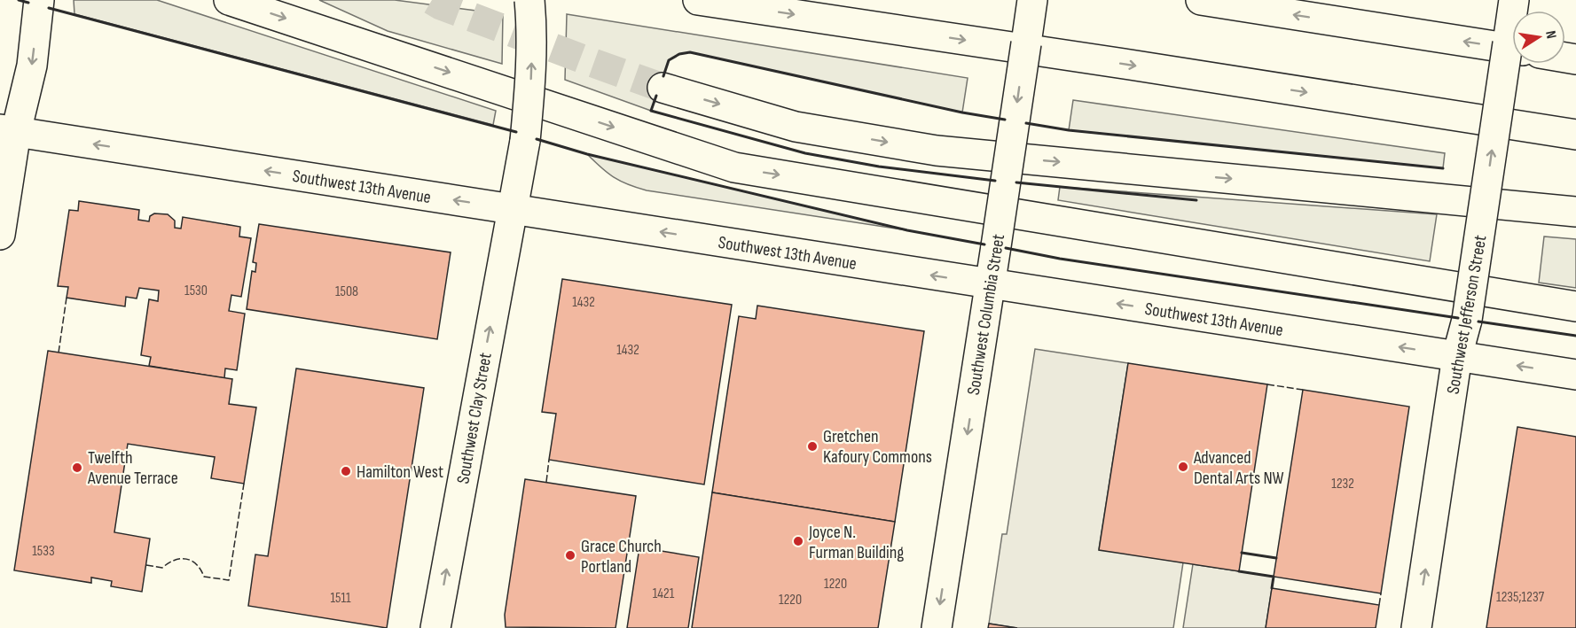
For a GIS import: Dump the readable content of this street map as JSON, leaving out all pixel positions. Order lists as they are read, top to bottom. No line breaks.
{"streets":{"main road":["Southwest 13th Avenue","Southwest Columbia Street","Southwest Jefferson Street","Southwest Clay Street"]},"crossings":[["Southwest 13th Avenue","Southwest Columbia Street"],["Southwest 13th Avenue","Southwest Jefferson Street"],["Southwest 13th Avenue","Southwest Clay Street"]],"one_way":["Southwest Columbia Street","Southwest Jefferson Street","Southwest Clay Street"],"places":["Gretchen Kafoury Commons","Advanced Dental Arts NW","Twelfth Avenue Terrace","Hamilton West","Joyce N. Furman Building","Grace Church Portland"],"house_numbers":["1530","1508","1432","1432","1232","1533","1220","1421","1235;1237","1511","1220"],"north":"right"}
